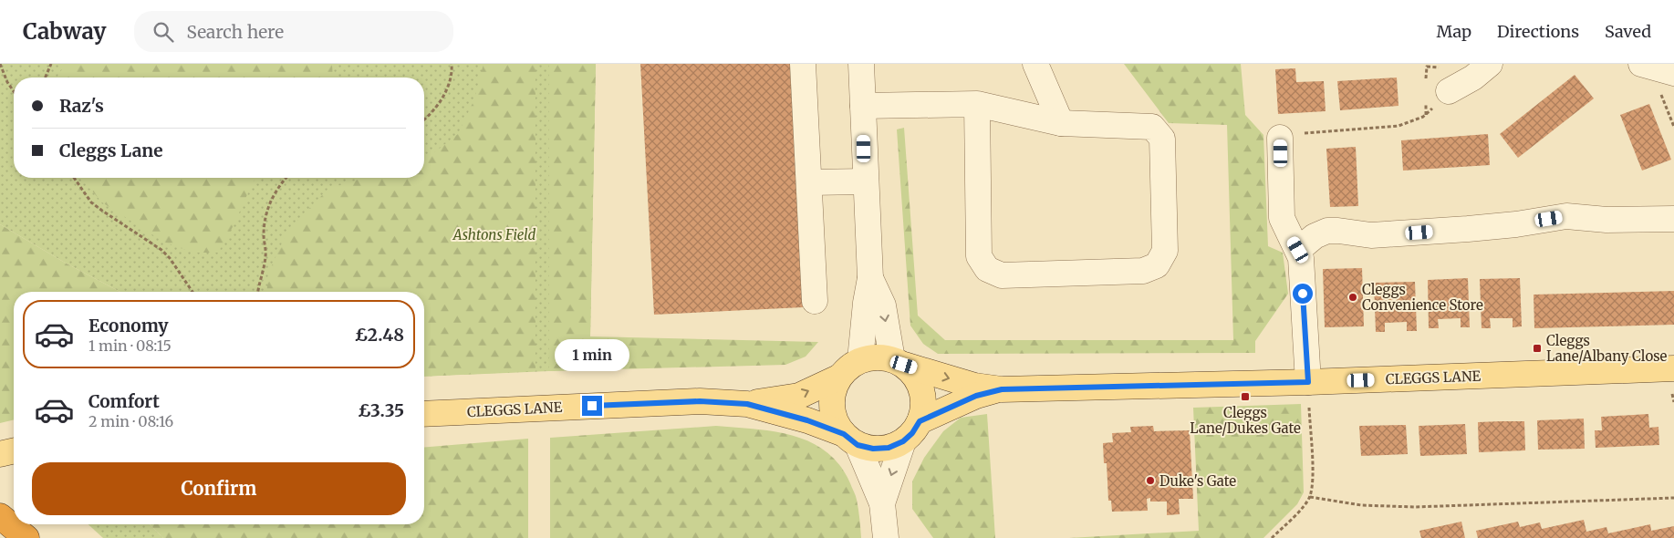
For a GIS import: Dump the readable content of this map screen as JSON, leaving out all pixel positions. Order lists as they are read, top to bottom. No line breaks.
{"streets":{"main road":["CLEGGS LANE"]},"parks":["Ashtons Field"],"places":{"other":["Cleggs Convenience Store","Duke's Gate"],"transit":["Cleggs Lane/Albany Close","Cleggs Lane/Dukes Gate"]},"page":{"header":"Cabway","search":"Search here","nav":["Map","Directions","Saved"],"banner":["Raz's","Cleggs Lane"],"list":[{"name":"Economy","note":"1 min · 08:15","value":"£2.48"},{"name":"Comfort","note":"2 min · 08:16","value":"£3.35"}],"bubble":"1 min","buttons":"Confirm"}}
